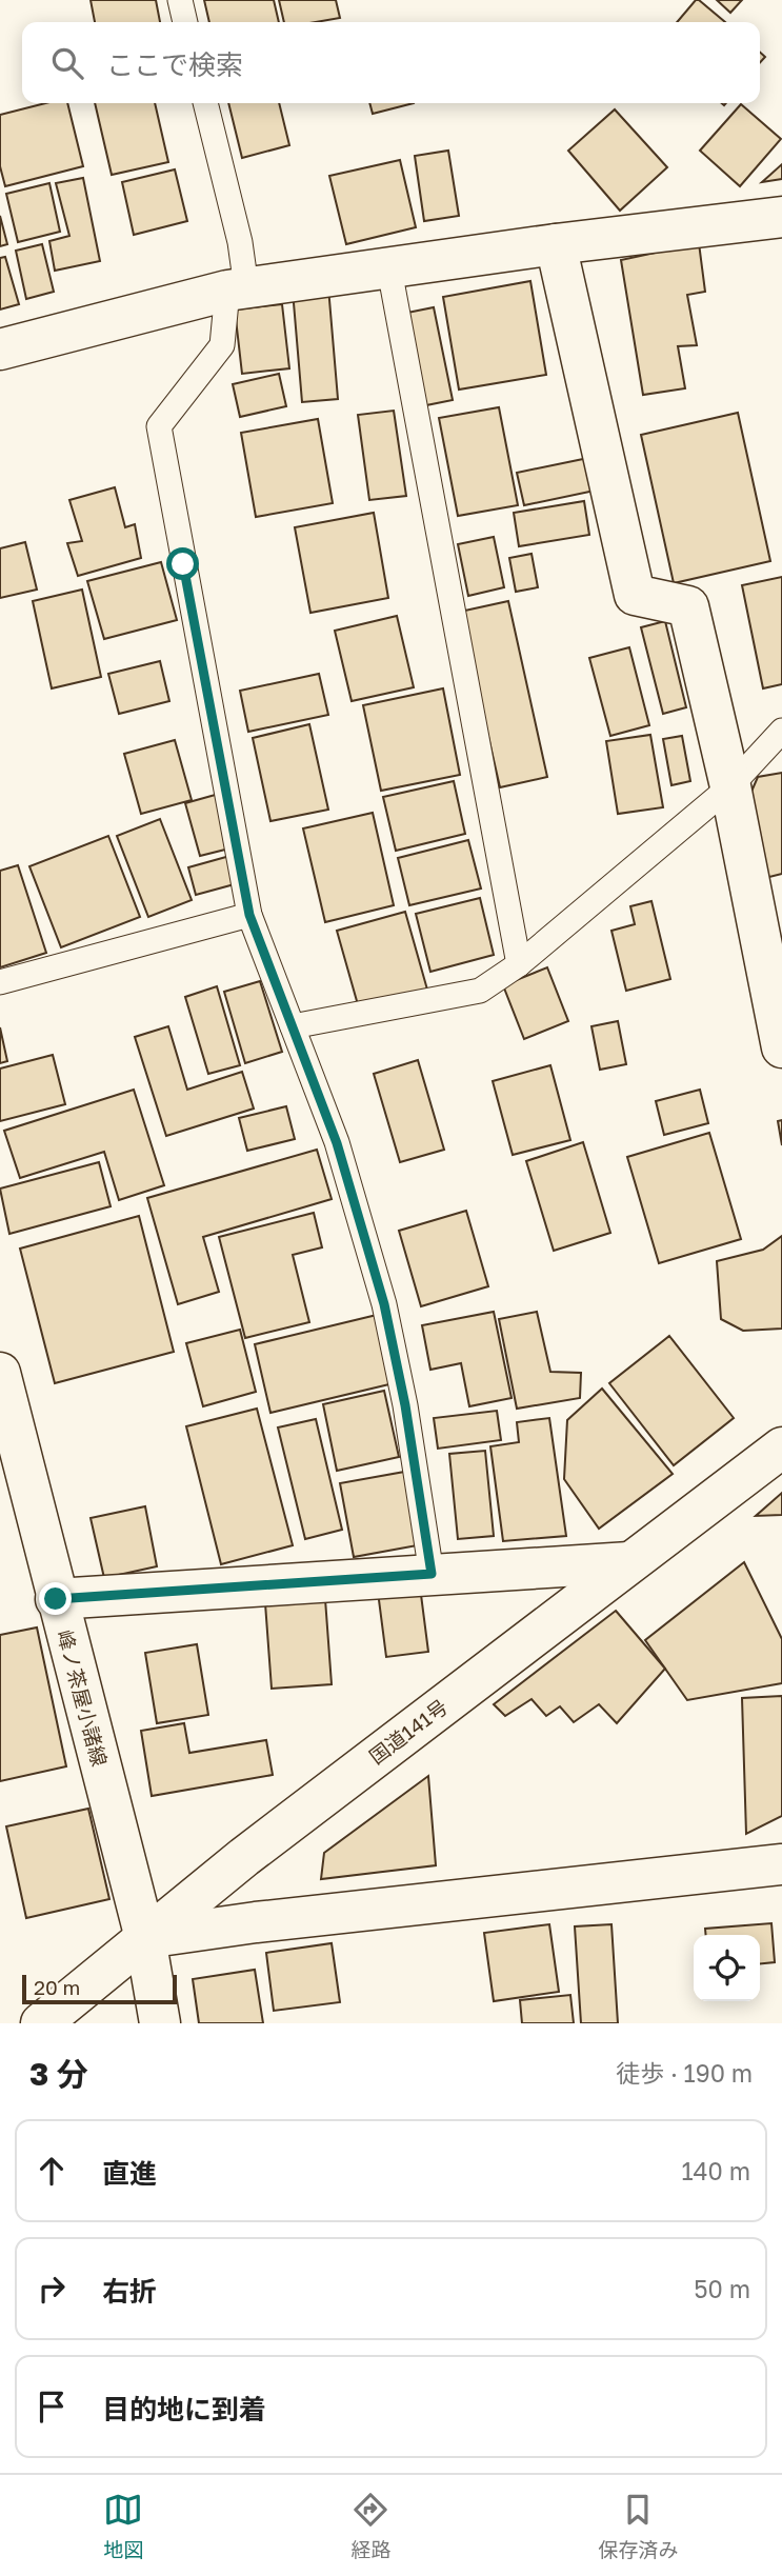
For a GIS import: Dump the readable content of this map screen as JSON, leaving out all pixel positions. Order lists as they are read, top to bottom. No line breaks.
{"streets":{"main road":["峰ノ茶屋小諸線","国道141号"]},"crossings":[["峰ノ茶屋小諸線","国道141号"]],"scale_bar":"20 m","page":{"search":"ここで検索","scale":"20 m","heading":["3 分","徒歩 · 190 m"],"list":[["直進","140 m"],["右折","50 m"],"目的地に到着"],"nav":["地図","経路","保存済み"]}}
